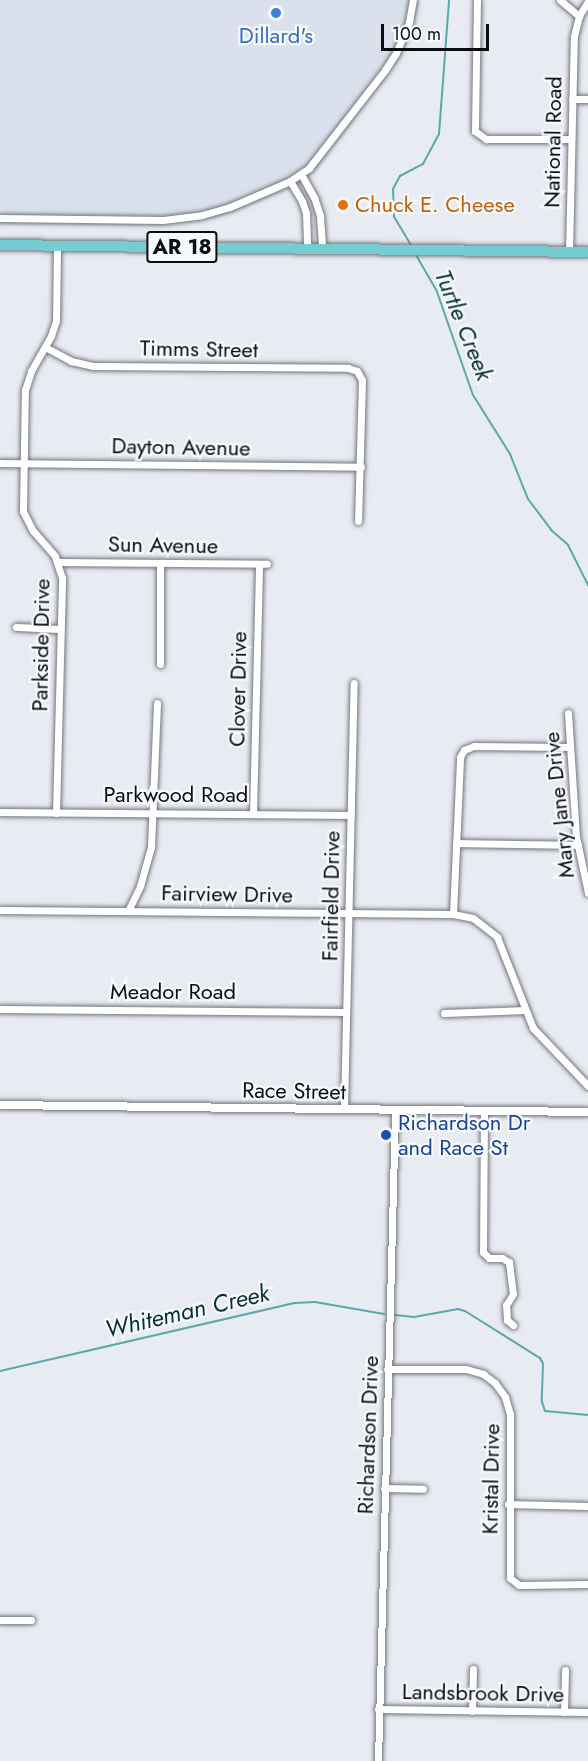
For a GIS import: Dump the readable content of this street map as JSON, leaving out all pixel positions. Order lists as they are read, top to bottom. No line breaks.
{"streets":{"main road":["AR 18"],"street":["National Road","Timms Street","Dayton Avenue","Sun Avenue","Parkside Drive","Clover Drive","Parkwood Road","Mary Jane Drive","Fairview Drive","Fairfield Drive","Meador Road","Race Street","Richardson Drive","Kristal Drive","Landsbrook Drive"]},"crossings":[["National Road","AR 18"],["AR 18","Parkside Drive"],["Timms Street","Dayton Avenue"],["Timms Street","Parkside Drive"],["Dayton Avenue","Parkside Drive"],["Sun Avenue","Parkside Drive"],["Sun Avenue","Clover Drive"],["Parkside Drive","Parkwood Road"],["Clover Drive","Parkwood Road"],["Parkwood Road","Fairfield Drive"],["Fairview Drive","Fairfield Drive"],["Fairfield Drive","Meador Road"],["Fairfield Drive","Race Street"],["Race Street","Richardson Drive"],["Richardson Drive","Kristal Drive"],["Richardson Drive","Landsbrook Drive"]],"water":["Turtle Creek","Whiteman Creek"],"places":["Dillard's","Chuck E. Cheese","Richardson Dr and Race St"],"scale_bar":"100 m"}
